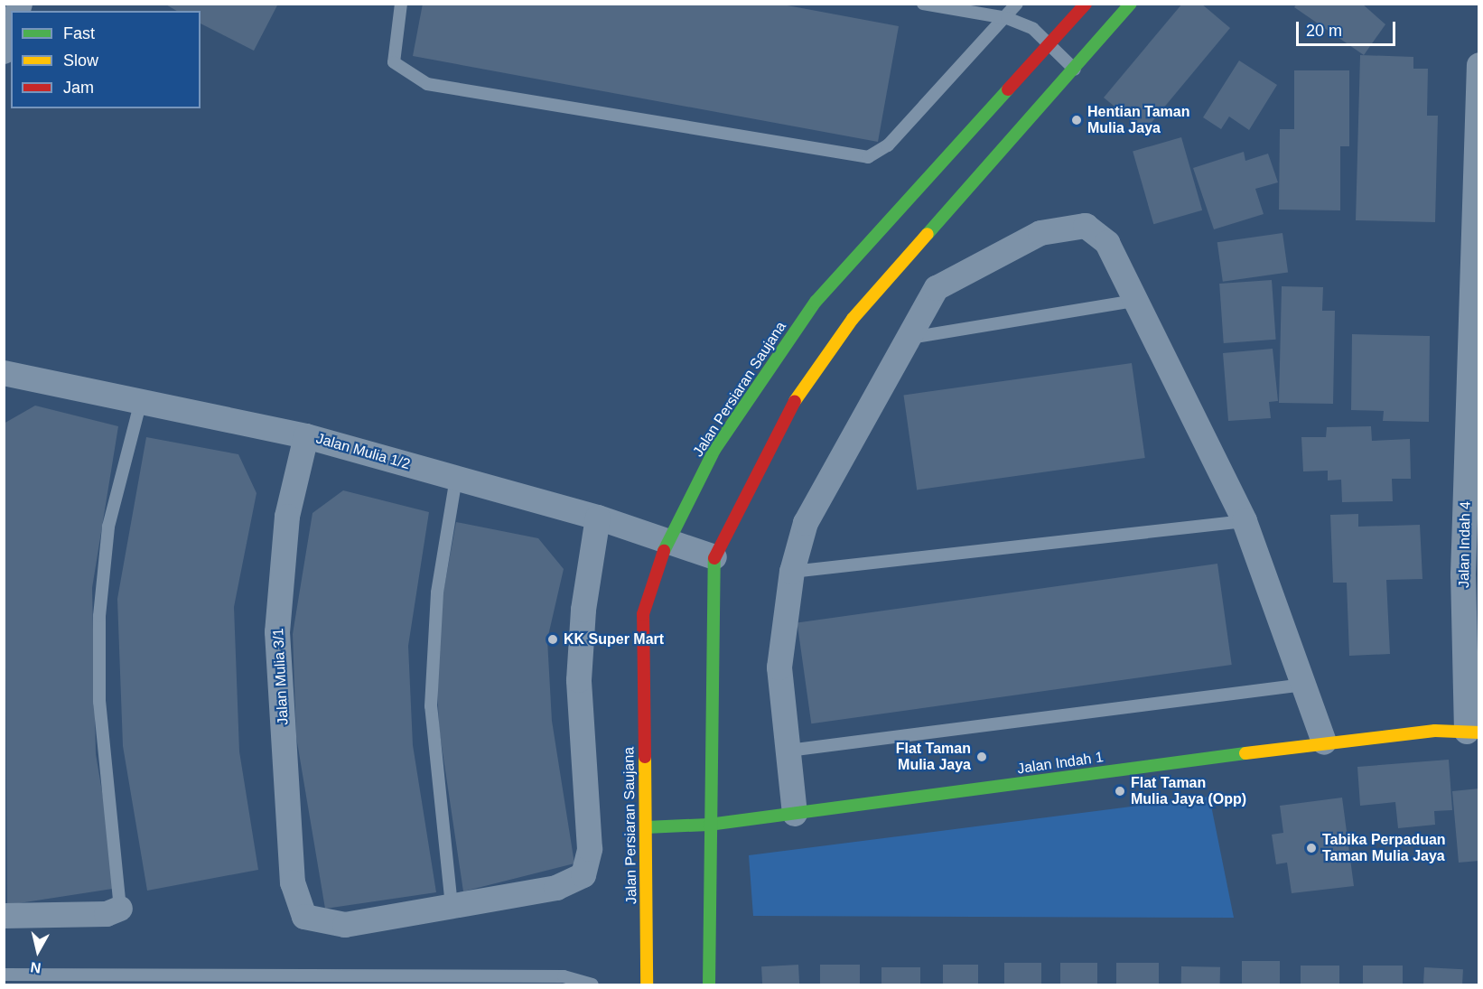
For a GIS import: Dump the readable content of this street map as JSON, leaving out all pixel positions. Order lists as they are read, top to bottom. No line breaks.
{"streets":{"street":["Jalan Persiaran Saujana","Jalan Mulia 1/2","Jalan Indah 4","Jalan Mulia 3/1","Jalan Indah 1"]},"crossings":[["Jalan Persiaran Saujana","Jalan Mulia 1/2"],["Jalan Persiaran Saujana","Jalan Indah 1"],["Jalan Mulia 1/2","Jalan Mulia 3/1"],["Jalan Indah 4","Jalan Indah 1"]],"places":["Hentian Taman Mulia Jaya","KK Super Mart","Flat Taman Mulia Jaya","Flat Taman Mulia Jaya (Opp)","Tabika Perpaduan Taman Mulia Jaya"],"legend":["Fast","Slow","Jam"],"scale_bar":"20 m","north":"bottom"}
